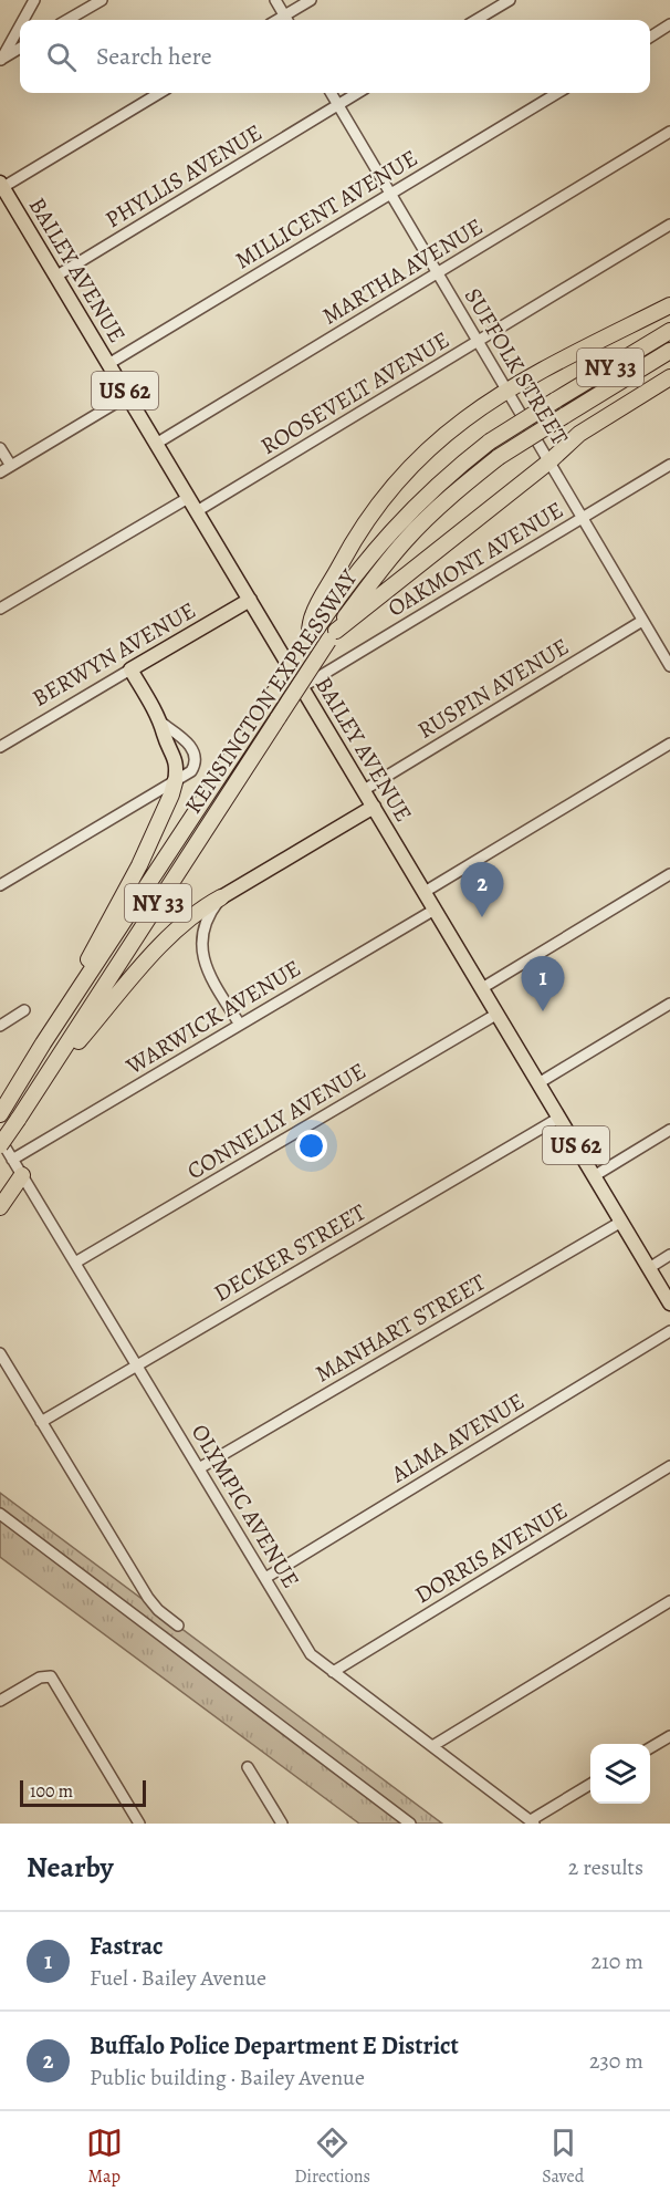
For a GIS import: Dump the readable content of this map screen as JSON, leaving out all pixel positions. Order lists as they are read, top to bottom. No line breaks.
{"streets":{"highway":["NY 33","KENSINGTON EXPRESSWAY"],"main road":["BAILEY AVENUE","US 62","BERWYN AVENUE"],"street":["PHYLLIS AVENUE","MILLICENT AVENUE","MARTHA AVENUE","SUFFOLK STREET","ROOSEVELT AVENUE","OAKMONT AVENUE","RUSPIN AVENUE","WARWICK AVENUE","CONNELLY AVENUE","DECKER STREET","MANHART STREET","ALMA AVENUE","OLYMPIC AVENUE","DORRIS AVENUE"]},"crossings":[["PHYLLIS AVENUE","BAILEY AVENUE"],["PHYLLIS AVENUE","SUFFOLK STREET"],["MILLICENT AVENUE","BAILEY AVENUE"],["MILLICENT AVENUE","SUFFOLK STREET"],["BAILEY AVENUE","MARTHA AVENUE"],["BAILEY AVENUE","ROOSEVELT AVENUE"],["BAILEY AVENUE","OAKMONT AVENUE"],["BAILEY AVENUE","BERWYN AVENUE"],["BAILEY AVENUE","RUSPIN AVENUE"],["BAILEY AVENUE","WARWICK AVENUE"],["BAILEY AVENUE","CONNELLY AVENUE"],["BAILEY AVENUE","DECKER STREET"],["BAILEY AVENUE","MANHART STREET"],["MARTHA AVENUE","SUFFOLK STREET"],["SUFFOLK STREET","ROOSEVELT AVENUE"],["SUFFOLK STREET","OAKMONT AVENUE"],["SUFFOLK STREET","RUSPIN AVENUE"],["WARWICK AVENUE","OLYMPIC AVENUE"],["CONNELLY AVENUE","OLYMPIC AVENUE"],["DECKER STREET","OLYMPIC AVENUE"],["MANHART STREET","OLYMPIC AVENUE"],["ALMA AVENUE","OLYMPIC AVENUE"],["OLYMPIC AVENUE","DORRIS AVENUE"]],"scale_bar":"100 m","page":{"search":"Search here","pins":["2","1"],"scale":"100 m","heading":["Nearby","2 results"],"list":[{"mark":"1","name":"Fastrac","note":"Fuel · Bailey Avenue","value":"210 m"},{"mark":"2","name":"Buffalo Police Department E District","note":"Public building · Bailey Avenue","value":"230 m"}],"nav":["Map","Directions","Saved"]}}
